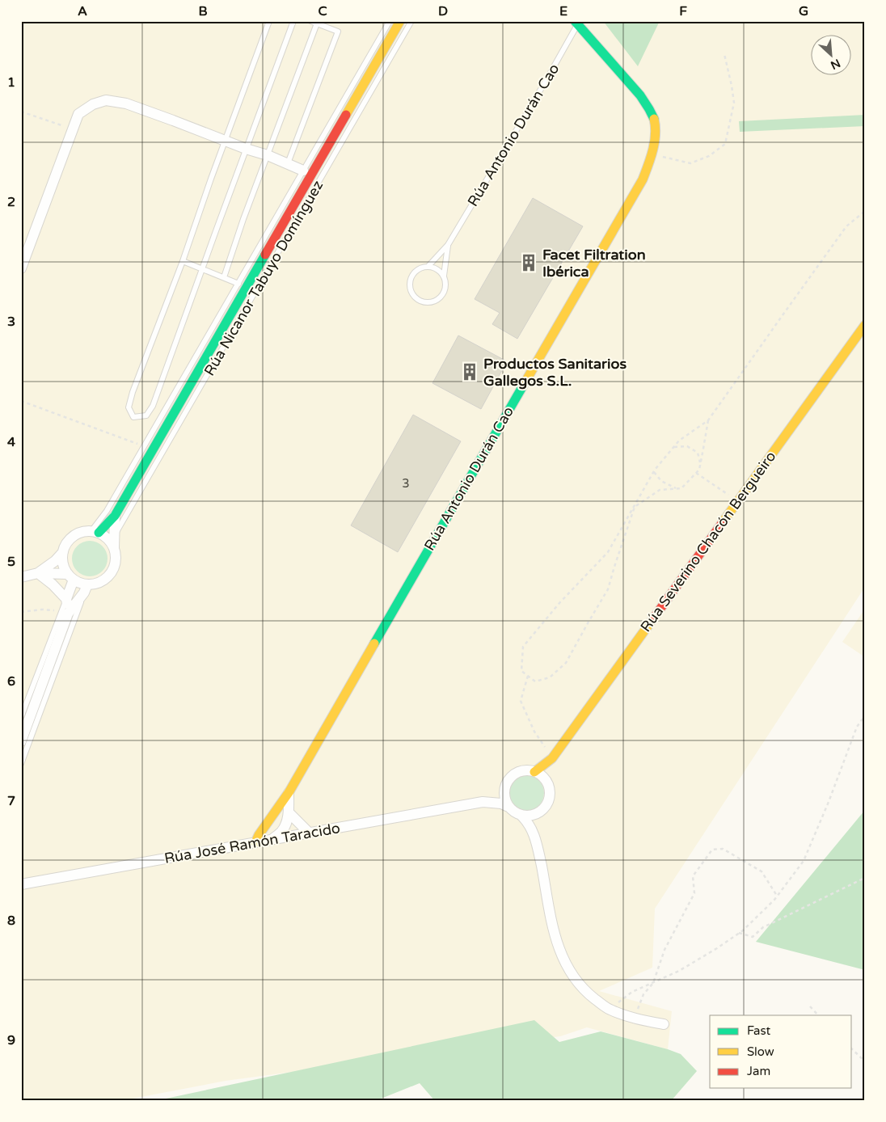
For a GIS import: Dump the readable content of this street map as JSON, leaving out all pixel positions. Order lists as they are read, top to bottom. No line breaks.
{"streets":{"street":["Rúa Antonio Durán Cao","Rúa Nicanor Tabuyo Domínguez","Rúa Severino Chacón Bergueiro","Rúa José Ramón Taracido"]},"crossings":[["Rúa Antonio Durán Cao","Rúa José Ramón Taracido"],["Rúa Severino Chacón Bergueiro","Rúa José Ramón Taracido"]],"places":{"building":["Facet Filtration Ibérica","Productos Sanitarios Gallegos S.L."]},"house_numbers":["3"],"legend":["Fast","Slow","Jam"],"north":"bottom right","grid":{"columns":["A","B","C","D","E","F","G"],"rows":["1","2","3","4","5","6","7","8","9"]}}
